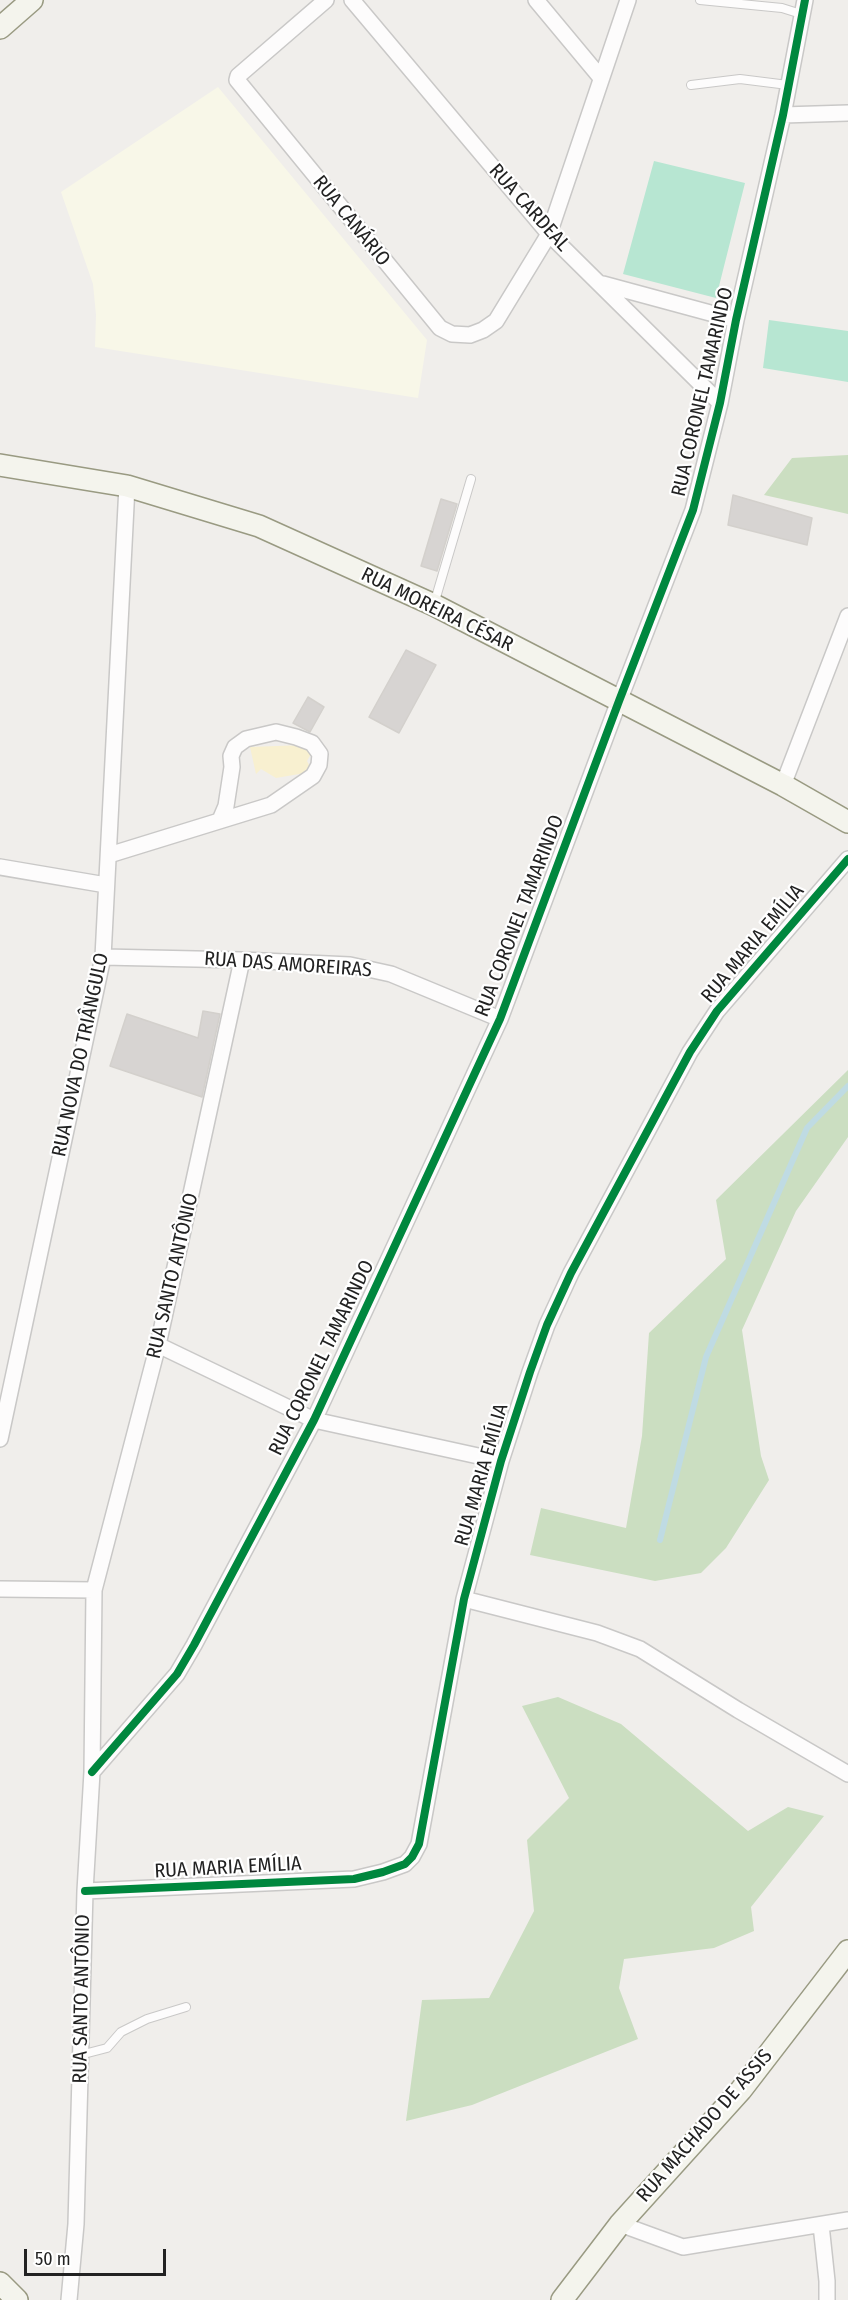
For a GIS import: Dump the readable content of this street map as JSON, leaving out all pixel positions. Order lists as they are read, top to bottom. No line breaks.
{"streets":{"street":["RUA CARDEAL","RUA CANÁRIO","RUA CORONEL TAMARINDO","RUA MOREIRA CÉSAR","RUA MARIA EMÍLIA","RUA DAS AMOREIRAS","RUA NOVA DO TRIÂNGULO","RUA SANTO ANTÔNIO","RUA MACHADO DE ASSIS"]},"crossings":[["RUA CARDEAL","RUA CANÁRIO"],["RUA CARDEAL","RUA CORONEL TAMARINDO"],["RUA CORONEL TAMARINDO","RUA MOREIRA CÉSAR"],["RUA CORONEL TAMARINDO","RUA DAS AMOREIRAS"],["RUA CORONEL TAMARINDO","RUA SANTO ANTÔNIO"],["RUA MOREIRA CÉSAR","RUA NOVA DO TRIÂNGULO"],["RUA MARIA EMÍLIA","RUA SANTO ANTÔNIO"],["RUA DAS AMOREIRAS","RUA NOVA DO TRIÂNGULO"],["RUA DAS AMOREIRAS","RUA SANTO ANTÔNIO"]],"scale_bar":"50 m"}
